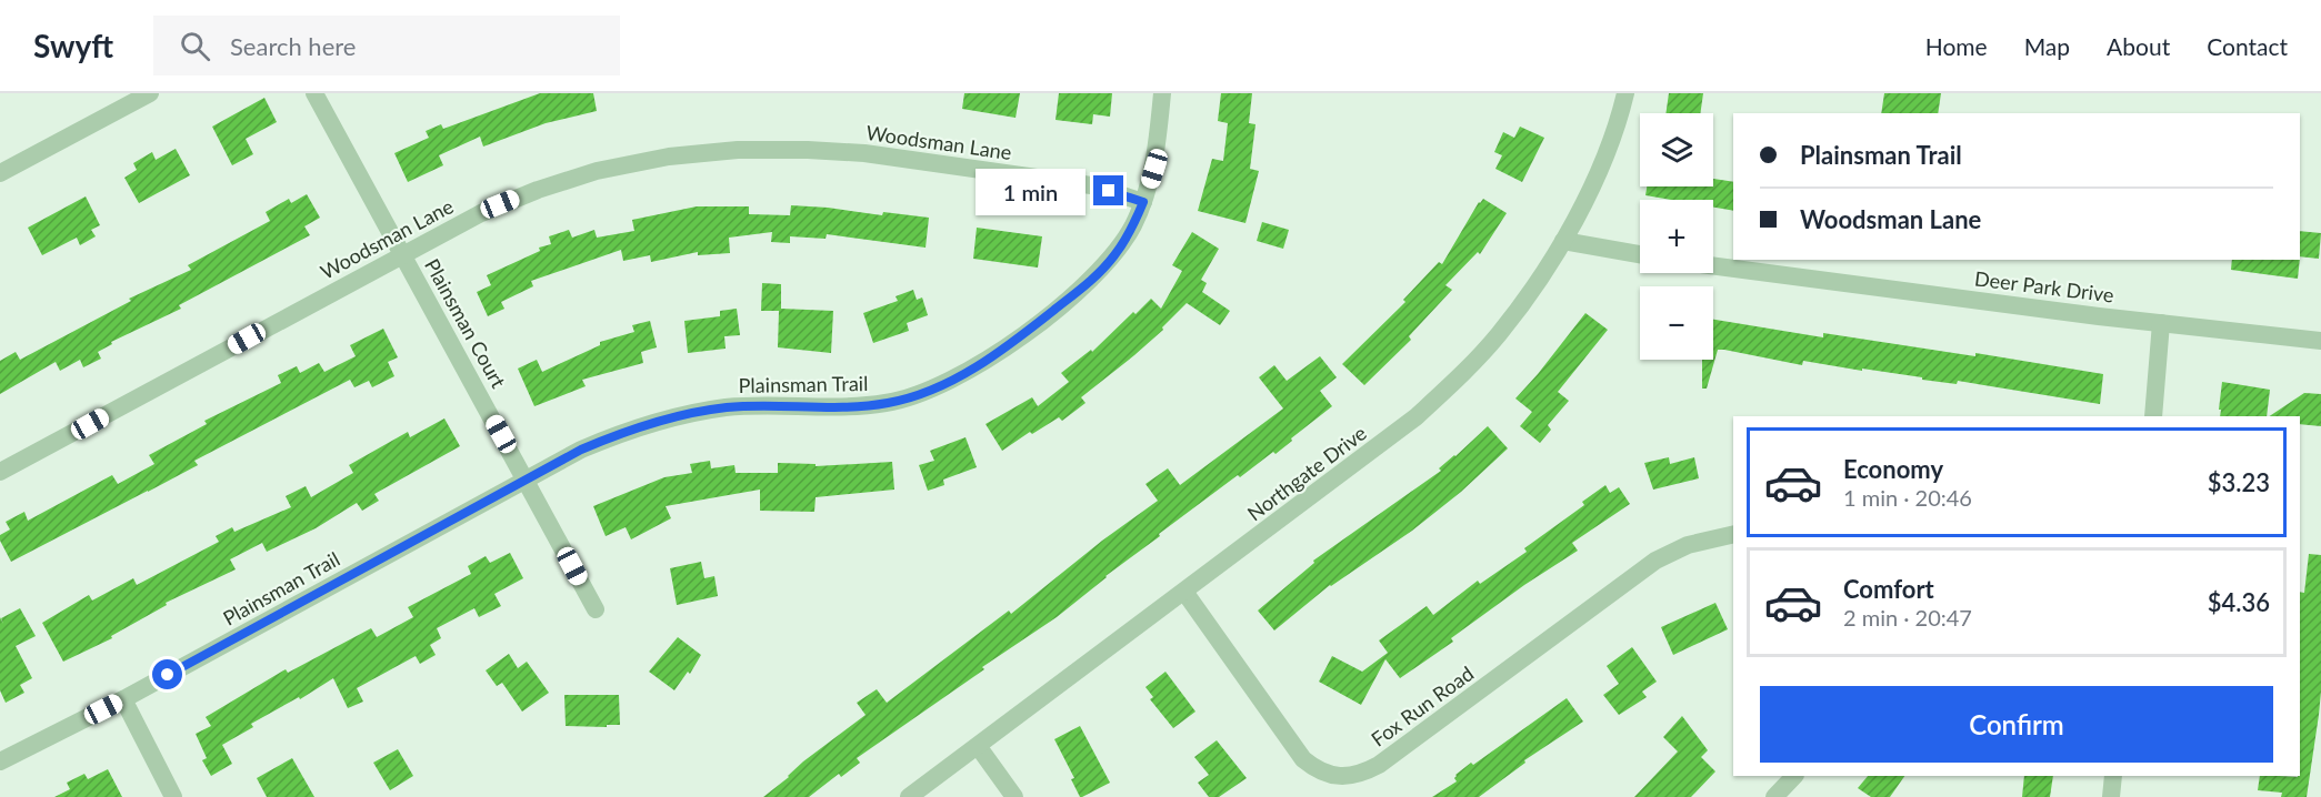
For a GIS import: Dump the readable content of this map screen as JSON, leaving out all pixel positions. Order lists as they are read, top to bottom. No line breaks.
{"streets":{"street":["Woodsman Lane","Deer Park Drive","Plainsman Court","Plainsman Trail","Northgate Drive","Fox Run Road"]},"crossings":[["Woodsman Lane","Plainsman Court"],["Woodsman Lane","Plainsman Trail"],["Plainsman Court","Plainsman Trail"],["Northgate Drive","Fox Run Road"]],"page":{"header":"Swyft","search":"Search here","nav":["Home","Map","About","Contact"],"map_buttons":["+","−"],"banner":["Plainsman Trail","Woodsman Lane"],"bubble":"1 min","list":[{"name":"Economy","note":"1 min · 20:46","value":"$3.23"},{"name":"Comfort","note":"2 min · 20:47","value":"$4.36"}],"buttons":"Confirm"}}
